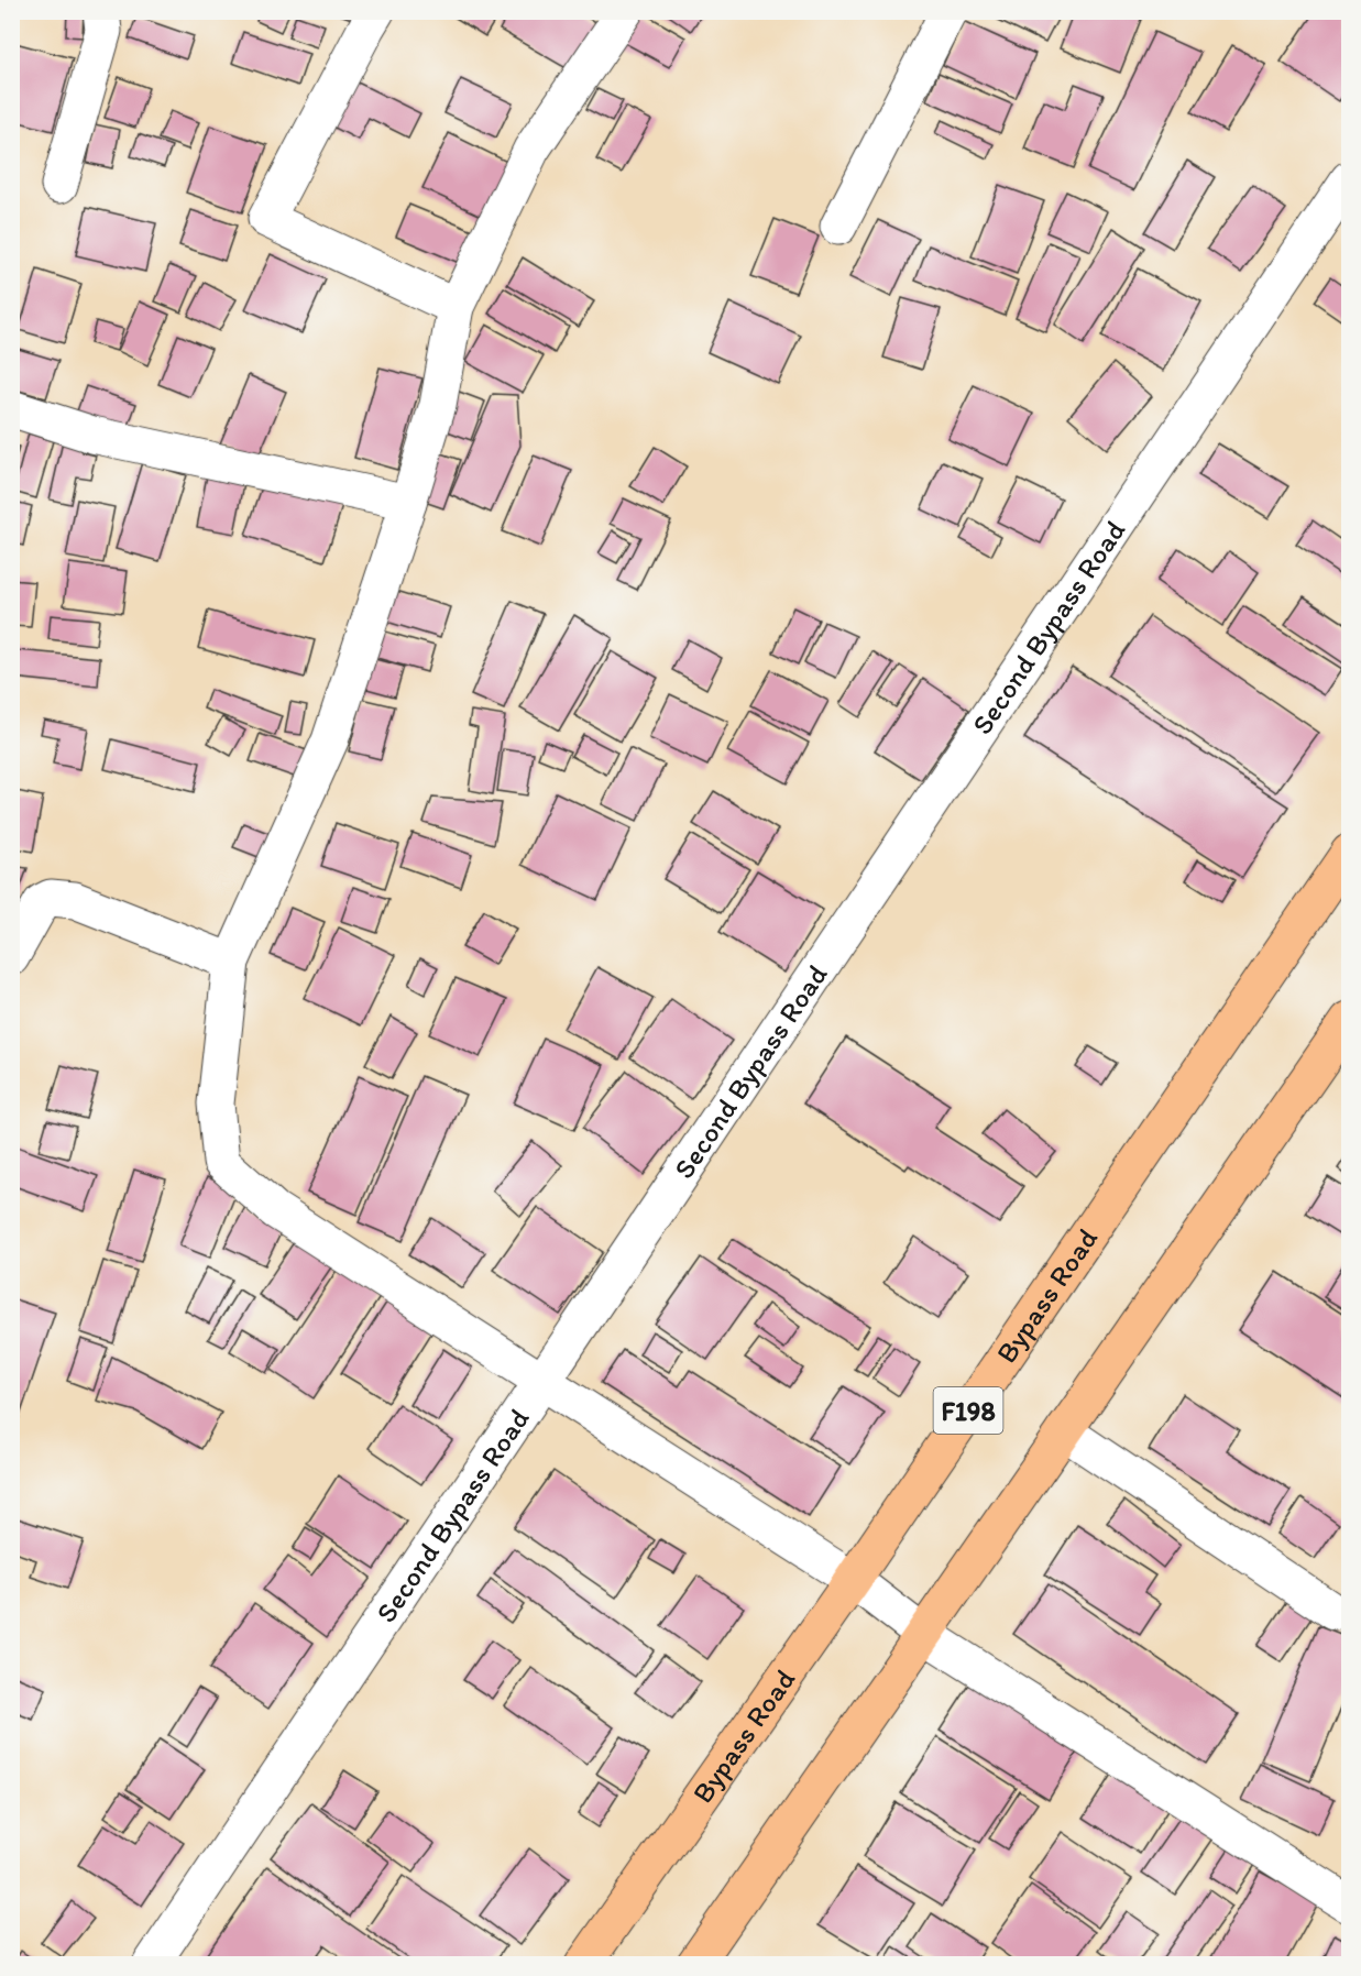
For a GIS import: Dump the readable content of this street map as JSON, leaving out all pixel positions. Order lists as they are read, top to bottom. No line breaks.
{"streets":{"main road":["Bypass Road","F198"],"street":["Second Bypass Road"]}}
